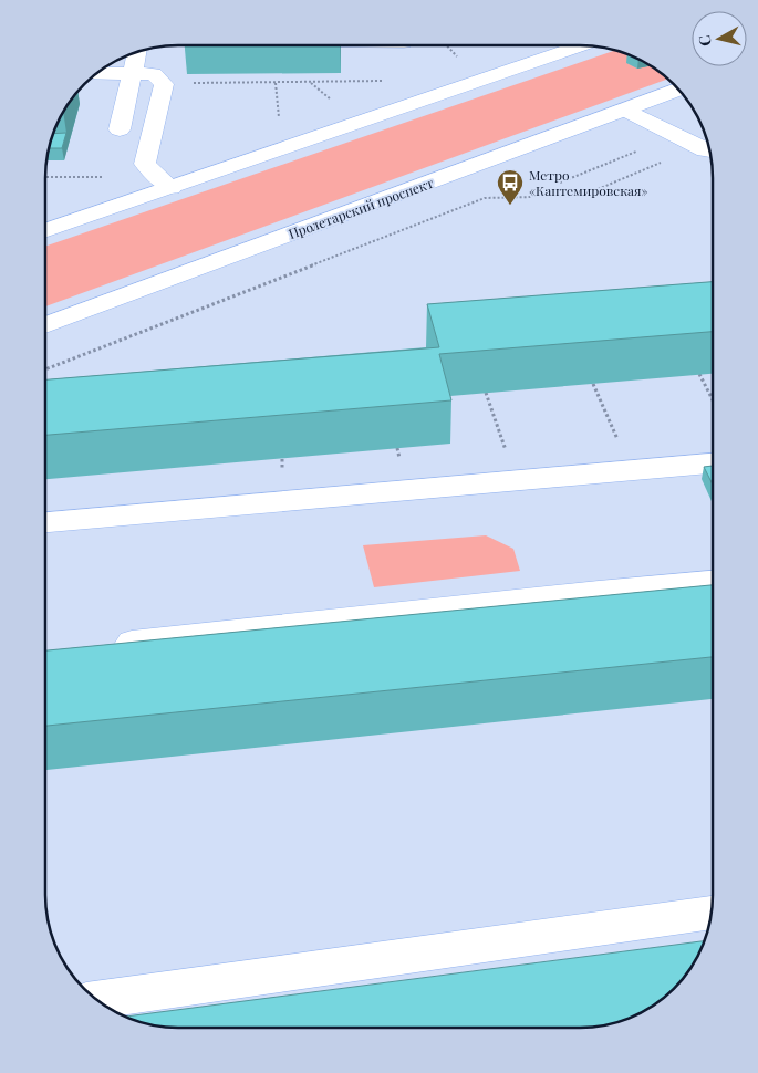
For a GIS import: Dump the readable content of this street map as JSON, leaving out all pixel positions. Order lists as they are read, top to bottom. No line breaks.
{"streets":{"main road":["Пролетарский проспект"]},"places":{"bus stop":["Метро «Кантемировская»"]},"north":"left"}
